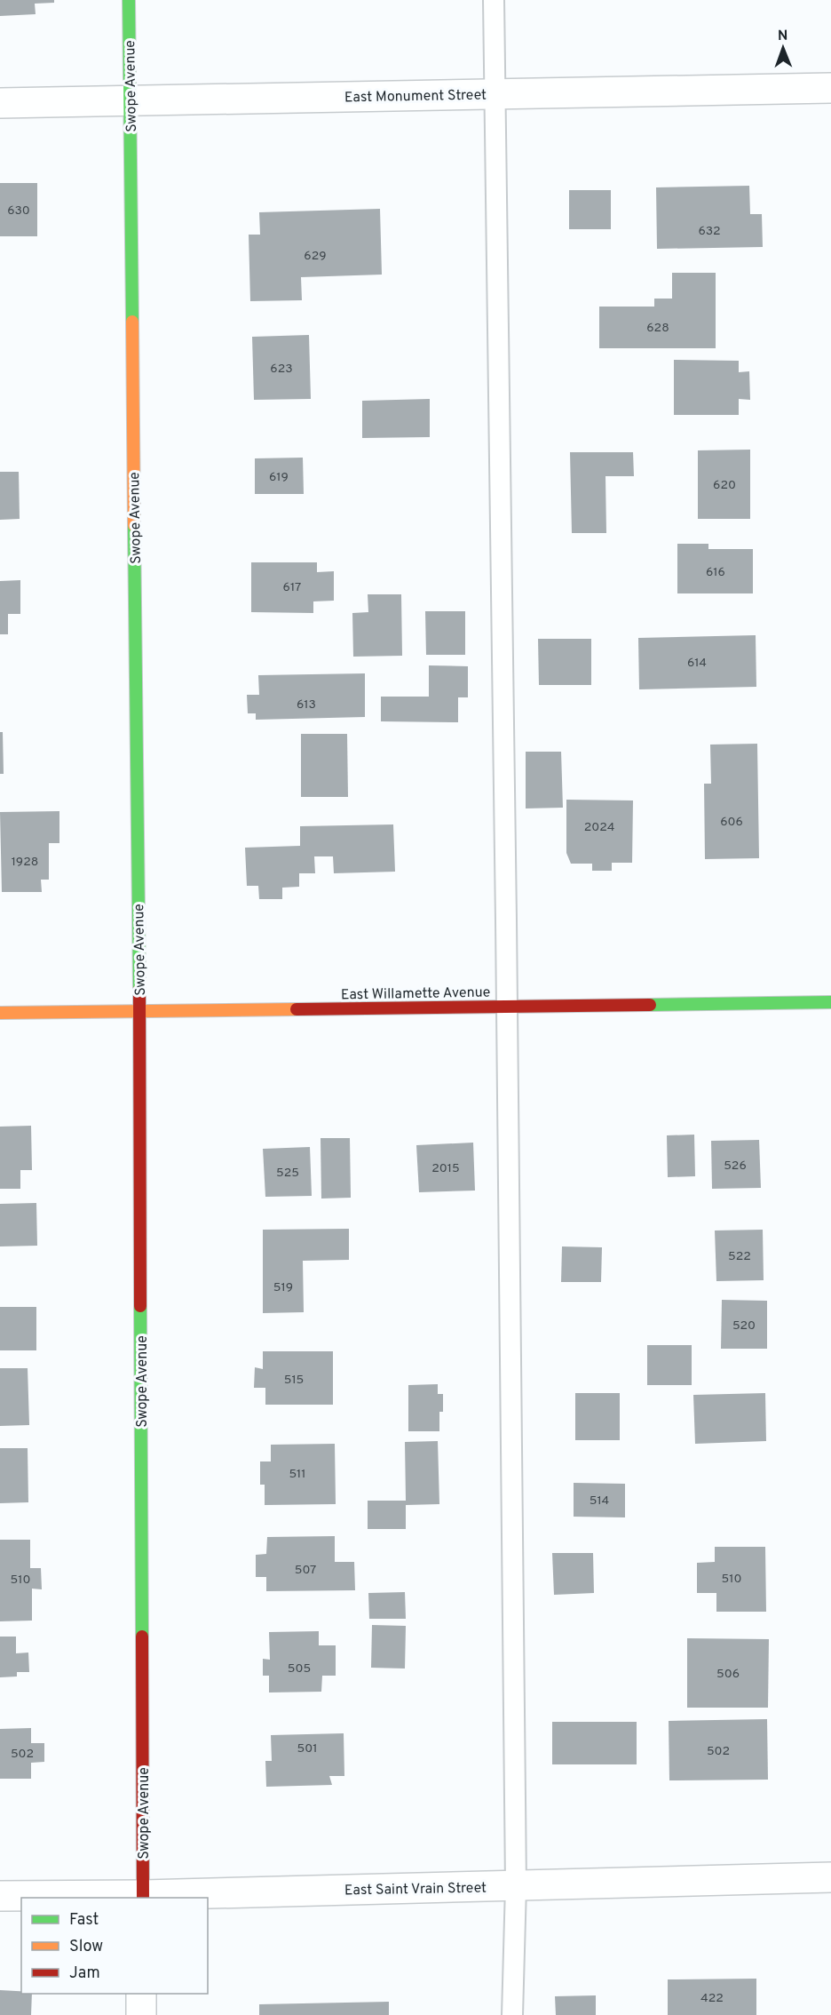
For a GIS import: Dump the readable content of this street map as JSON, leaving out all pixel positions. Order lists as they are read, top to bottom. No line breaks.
{"streets":{"street":["Swope Avenue","East Monument Street","East Willamette Avenue","East Saint Vrain Street"]},"crossings":[["Swope Avenue","East Monument Street"],["Swope Avenue","East Willamette Avenue"],["Swope Avenue","East Saint Vrain Street"]],"house_numbers":["630","632","629","628","623","619","620","616","617","614","613","606","2024","1928","526","2015","525","522","519","520","515","511","514","507","510","510","505","506","501","502","502","422"],"legend":["Fast","Slow","Jam"],"north":"top"}
